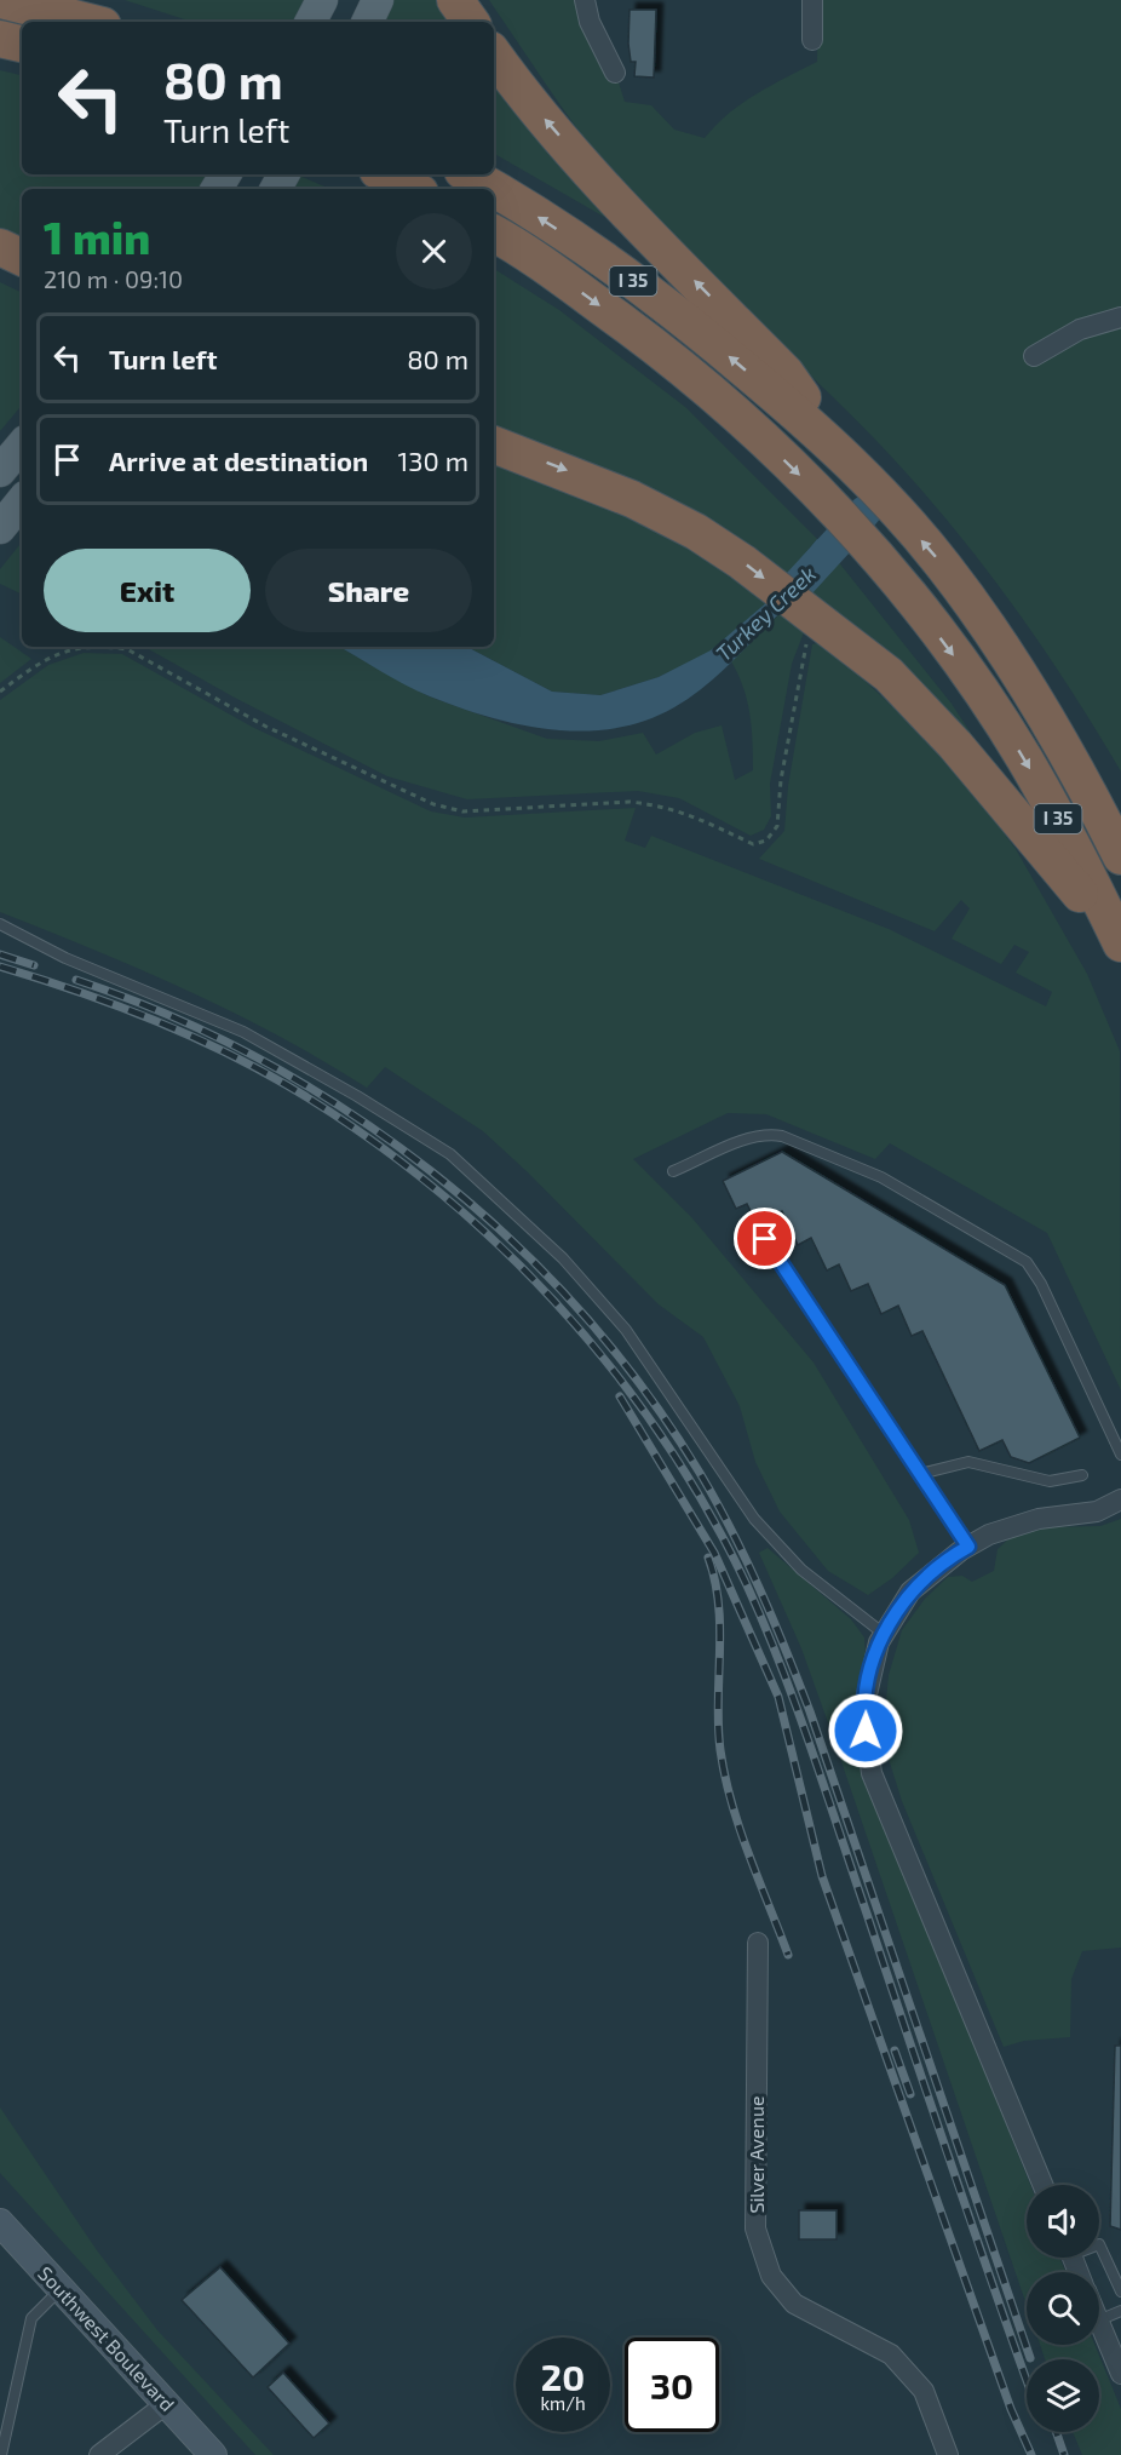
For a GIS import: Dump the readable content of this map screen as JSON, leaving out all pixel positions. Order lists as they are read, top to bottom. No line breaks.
{"streets":{"highway":["I 35"],"main road":["Southwest Boulevard"],"street":["Silver Avenue"]},"water":["Turkey Creek"],"page":{"turn":["80 m","Turn left"],"heading":["1 min","210 m · 09:10"],"list":[{"name":"Turn left","value":"80 m"},{"name":"Arrive at destination","value":"130 m"}],"buttons":["Exit","Share"],"speed":"20 km/h","limit":"30"}}
